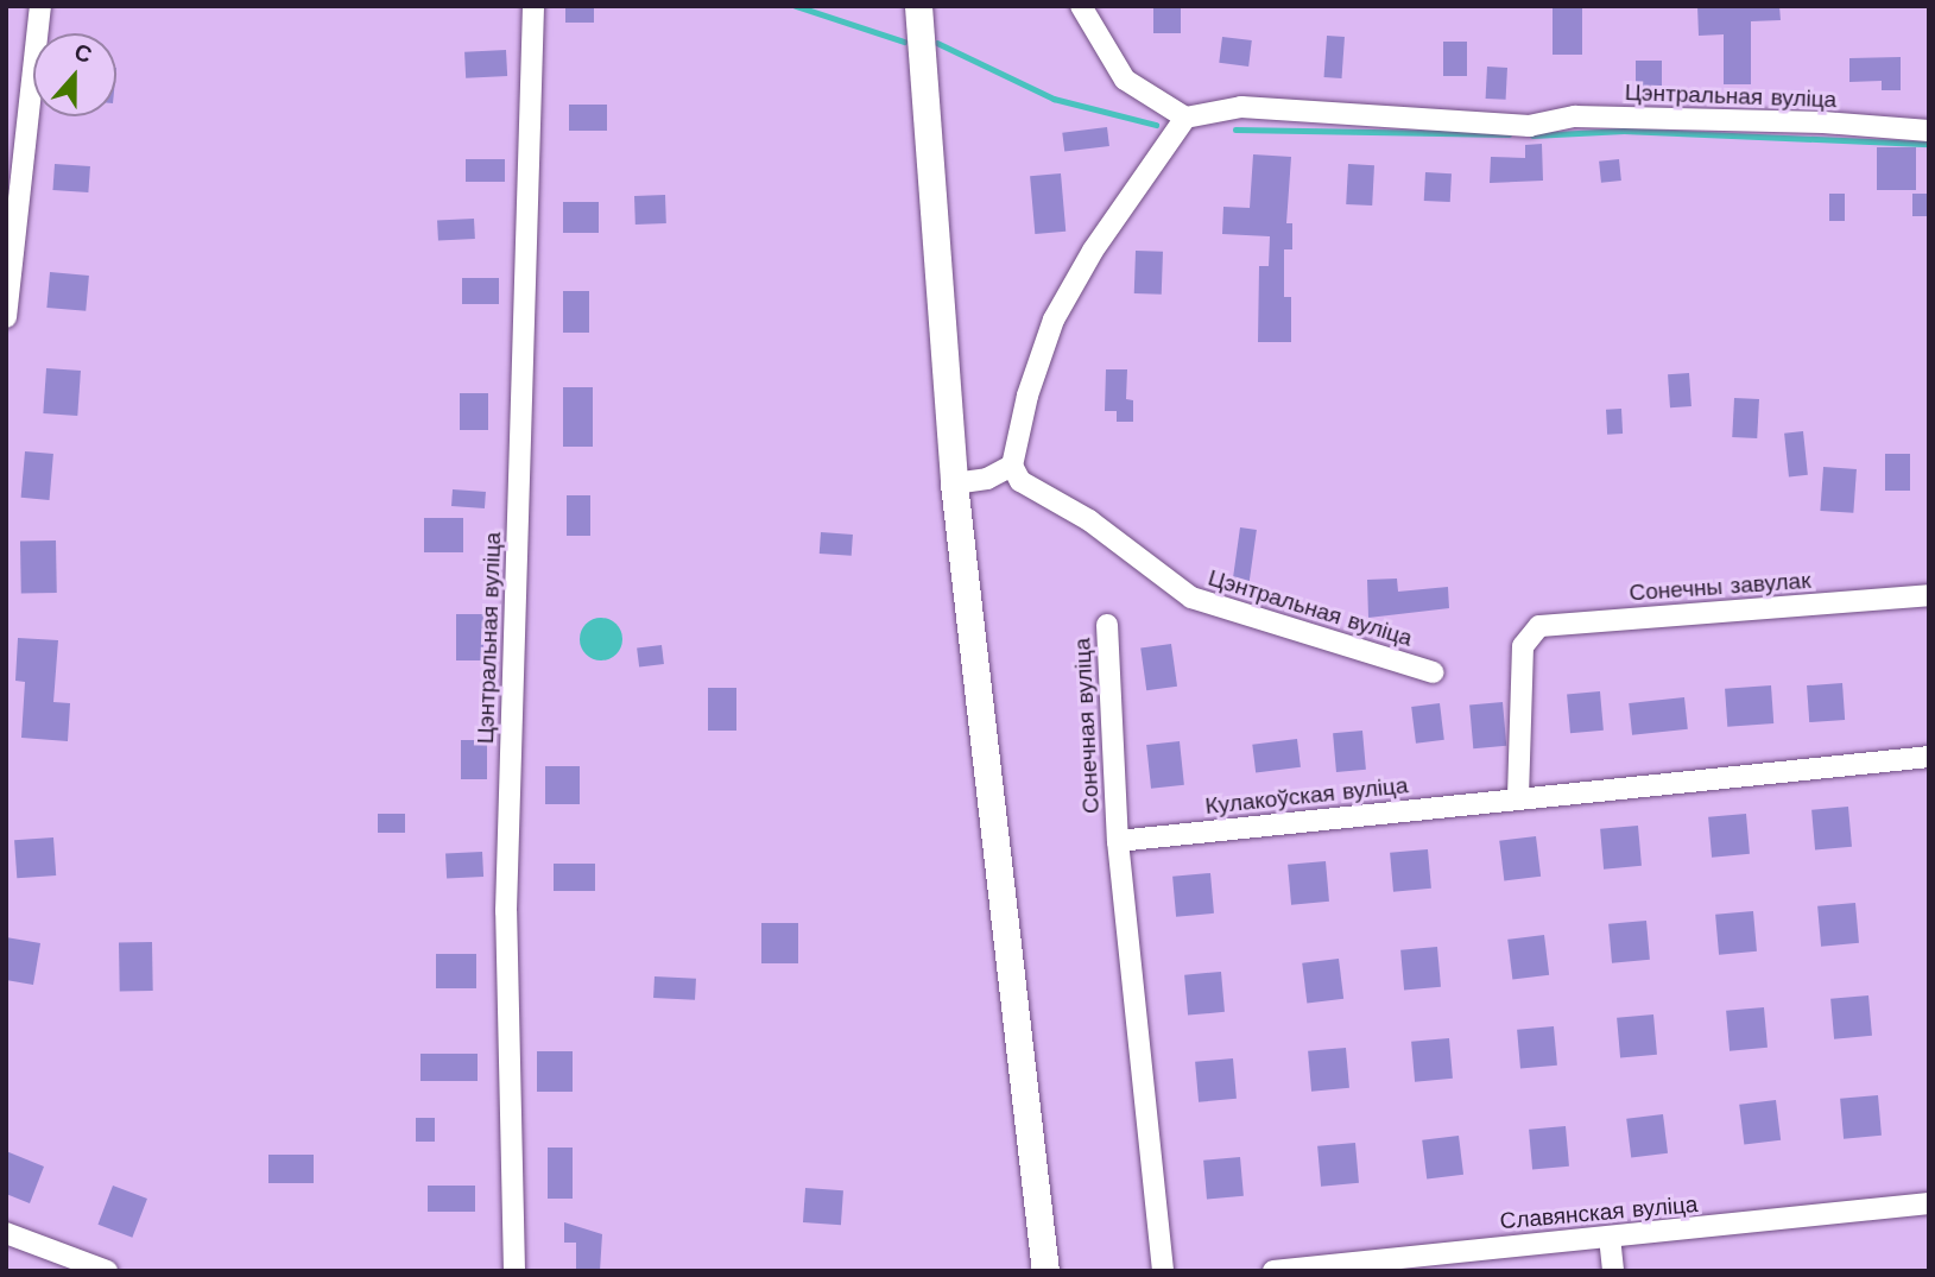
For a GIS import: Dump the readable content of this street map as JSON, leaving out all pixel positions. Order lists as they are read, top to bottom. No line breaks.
{"streets":{"street":["Цэнтральная вуліца","Сонечны завулак","Сонечная вуліца","Кулакоўская вуліца","Славянская вуліца"]},"crossings":[["Сонечны завулак","Кулакоўская вуліца"],["Сонечная вуліца","Кулакоўская вуліца"]],"north":"top"}
